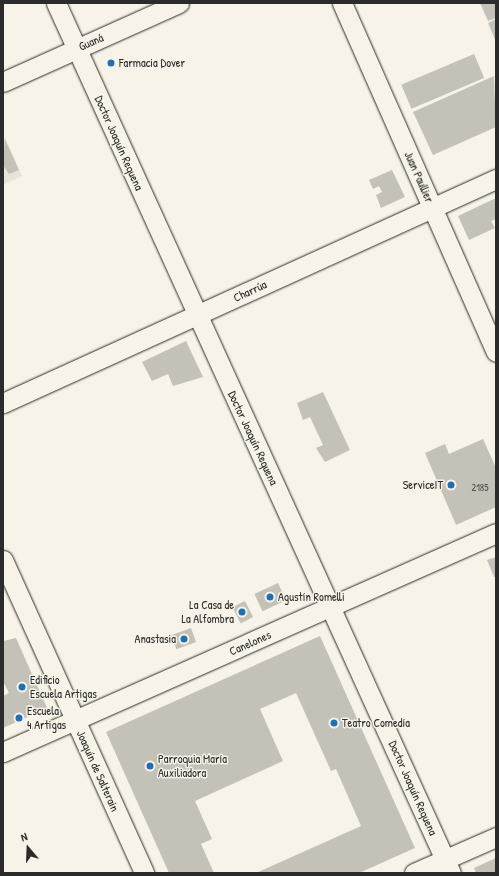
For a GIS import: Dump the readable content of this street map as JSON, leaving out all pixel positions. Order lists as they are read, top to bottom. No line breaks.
{"streets":{"street":["Guaná","Doctor Joaquín Requena","Juan Paullier","Charrúa","Canelones","Joaquín de Salterain"]},"crossings":[["Guaná","Doctor Joaquín Requena"],["Doctor Joaquín Requena","Charrúa"],["Doctor Joaquín Requena","Canelones"],["Juan Paullier","Charrúa"],["Canelones","Joaquín de Salterain"]],"places":["Farmacia Dover","ServiceIT","Agustín Romelli","La Casa de La Alfombra","Anastasia","Edificio Escuela Artigas","Escuela 4 Artigas","Teatro Comedía","Parroquia María Auxiliadora"],"house_numbers":["2185"],"north":"top"}
